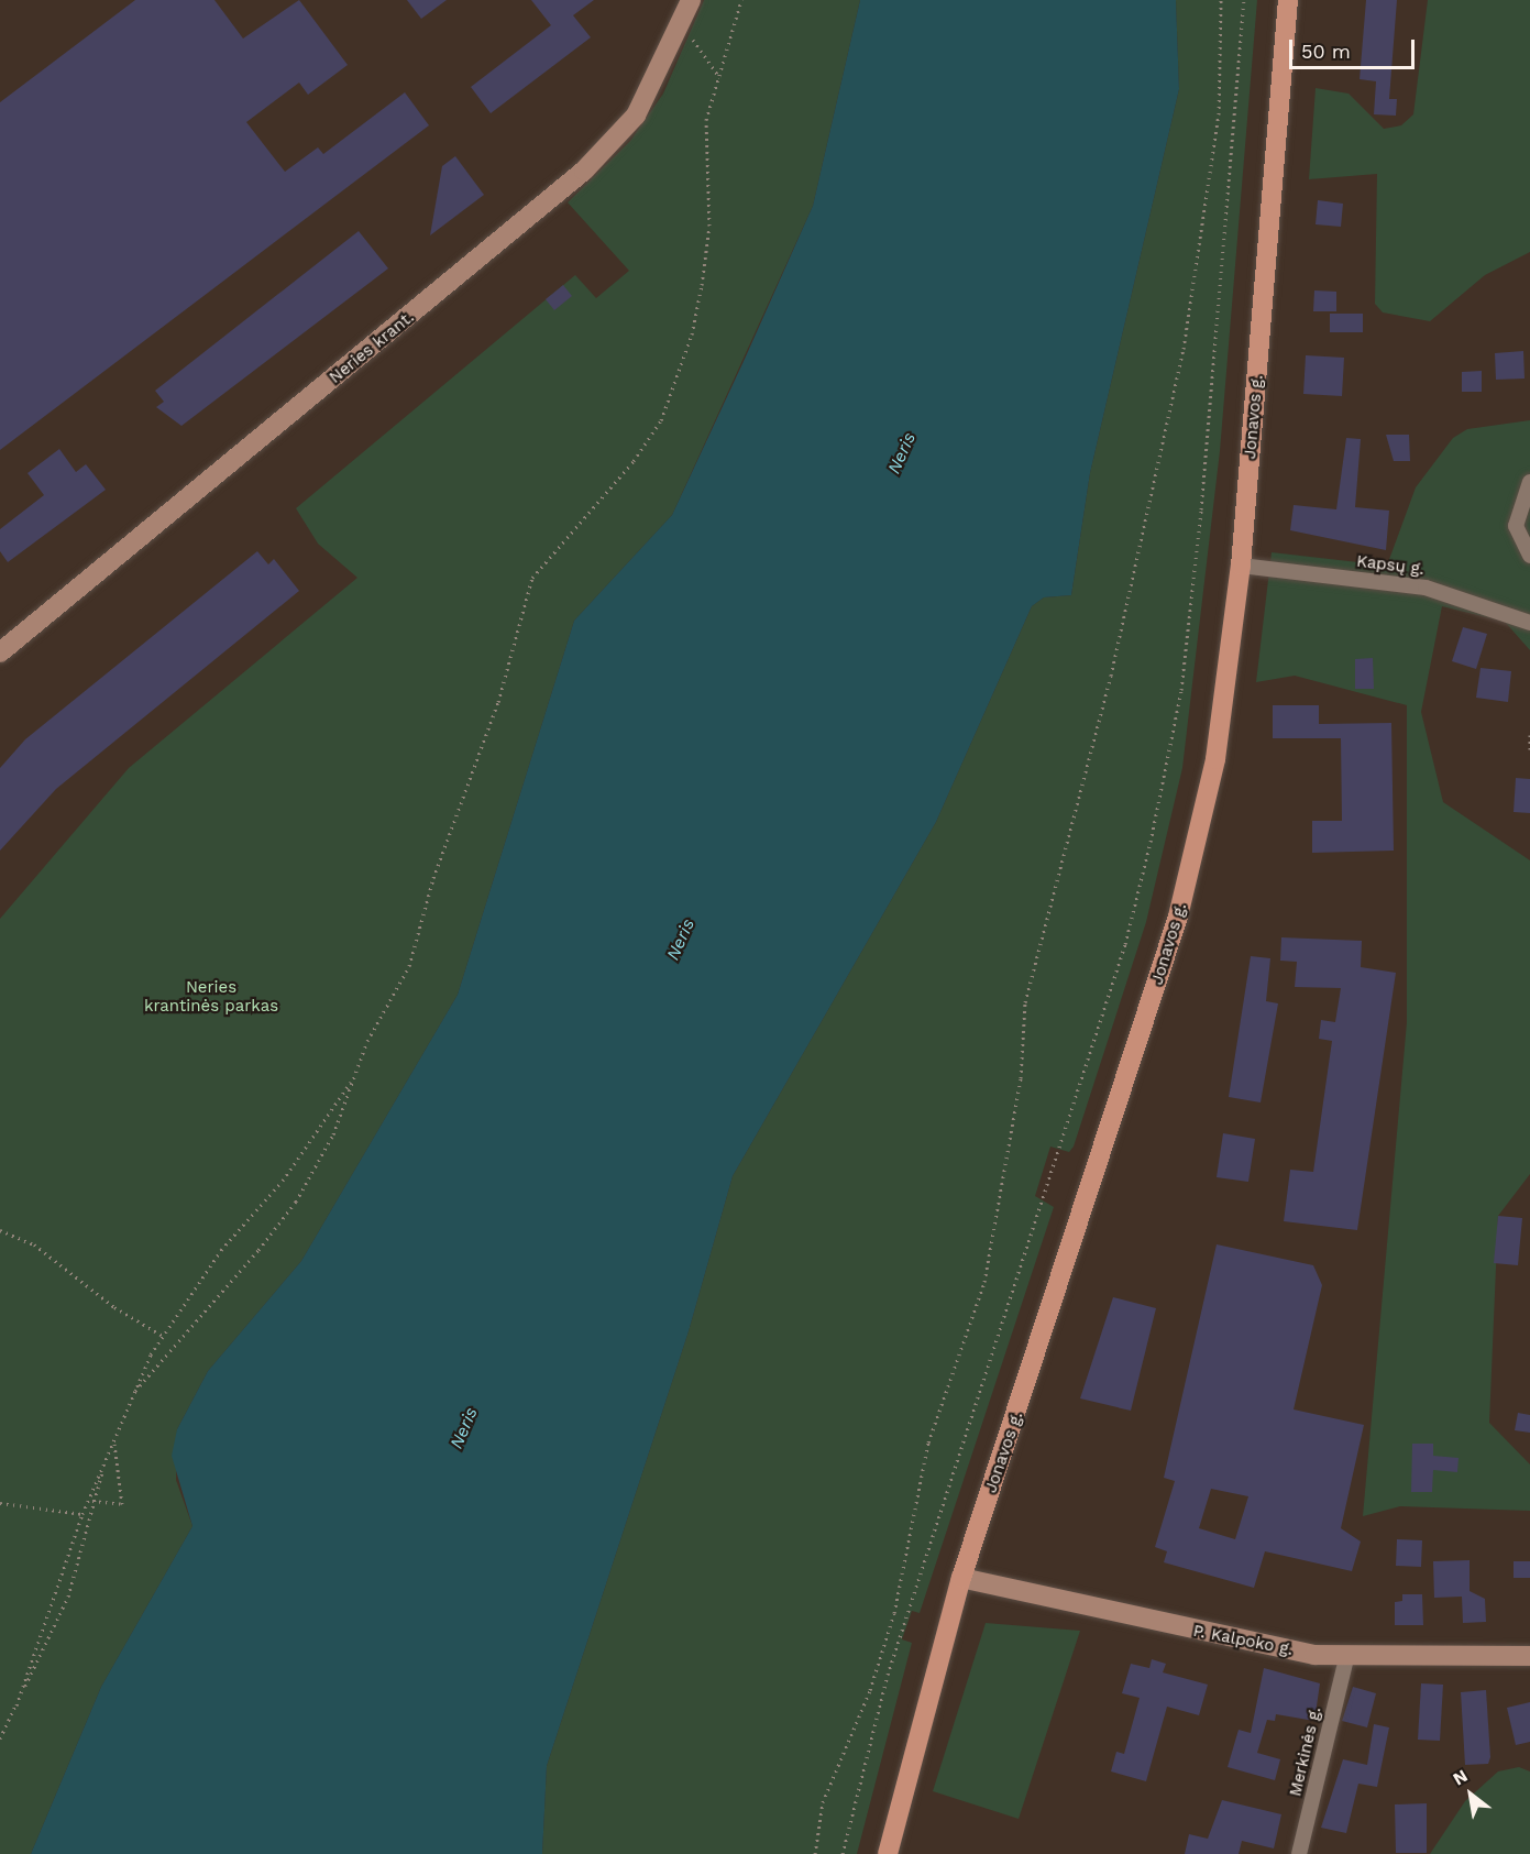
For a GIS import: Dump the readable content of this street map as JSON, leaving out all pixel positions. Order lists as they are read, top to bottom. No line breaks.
{"streets":{"main road":["Neries krant.","Jonavos g.","P. Kalpoko g."],"street":["Kapsų g.","Merkinės g."]},"crossings":[["Jonavos g.","Kapsų g."],["Jonavos g.","P. Kalpoko g."],["P. Kalpoko g.","Merkinės g."]],"water":["Neris"],"parks":["Neries krantinės parkas"],"scale_bar":"50 m","north":"top left"}
